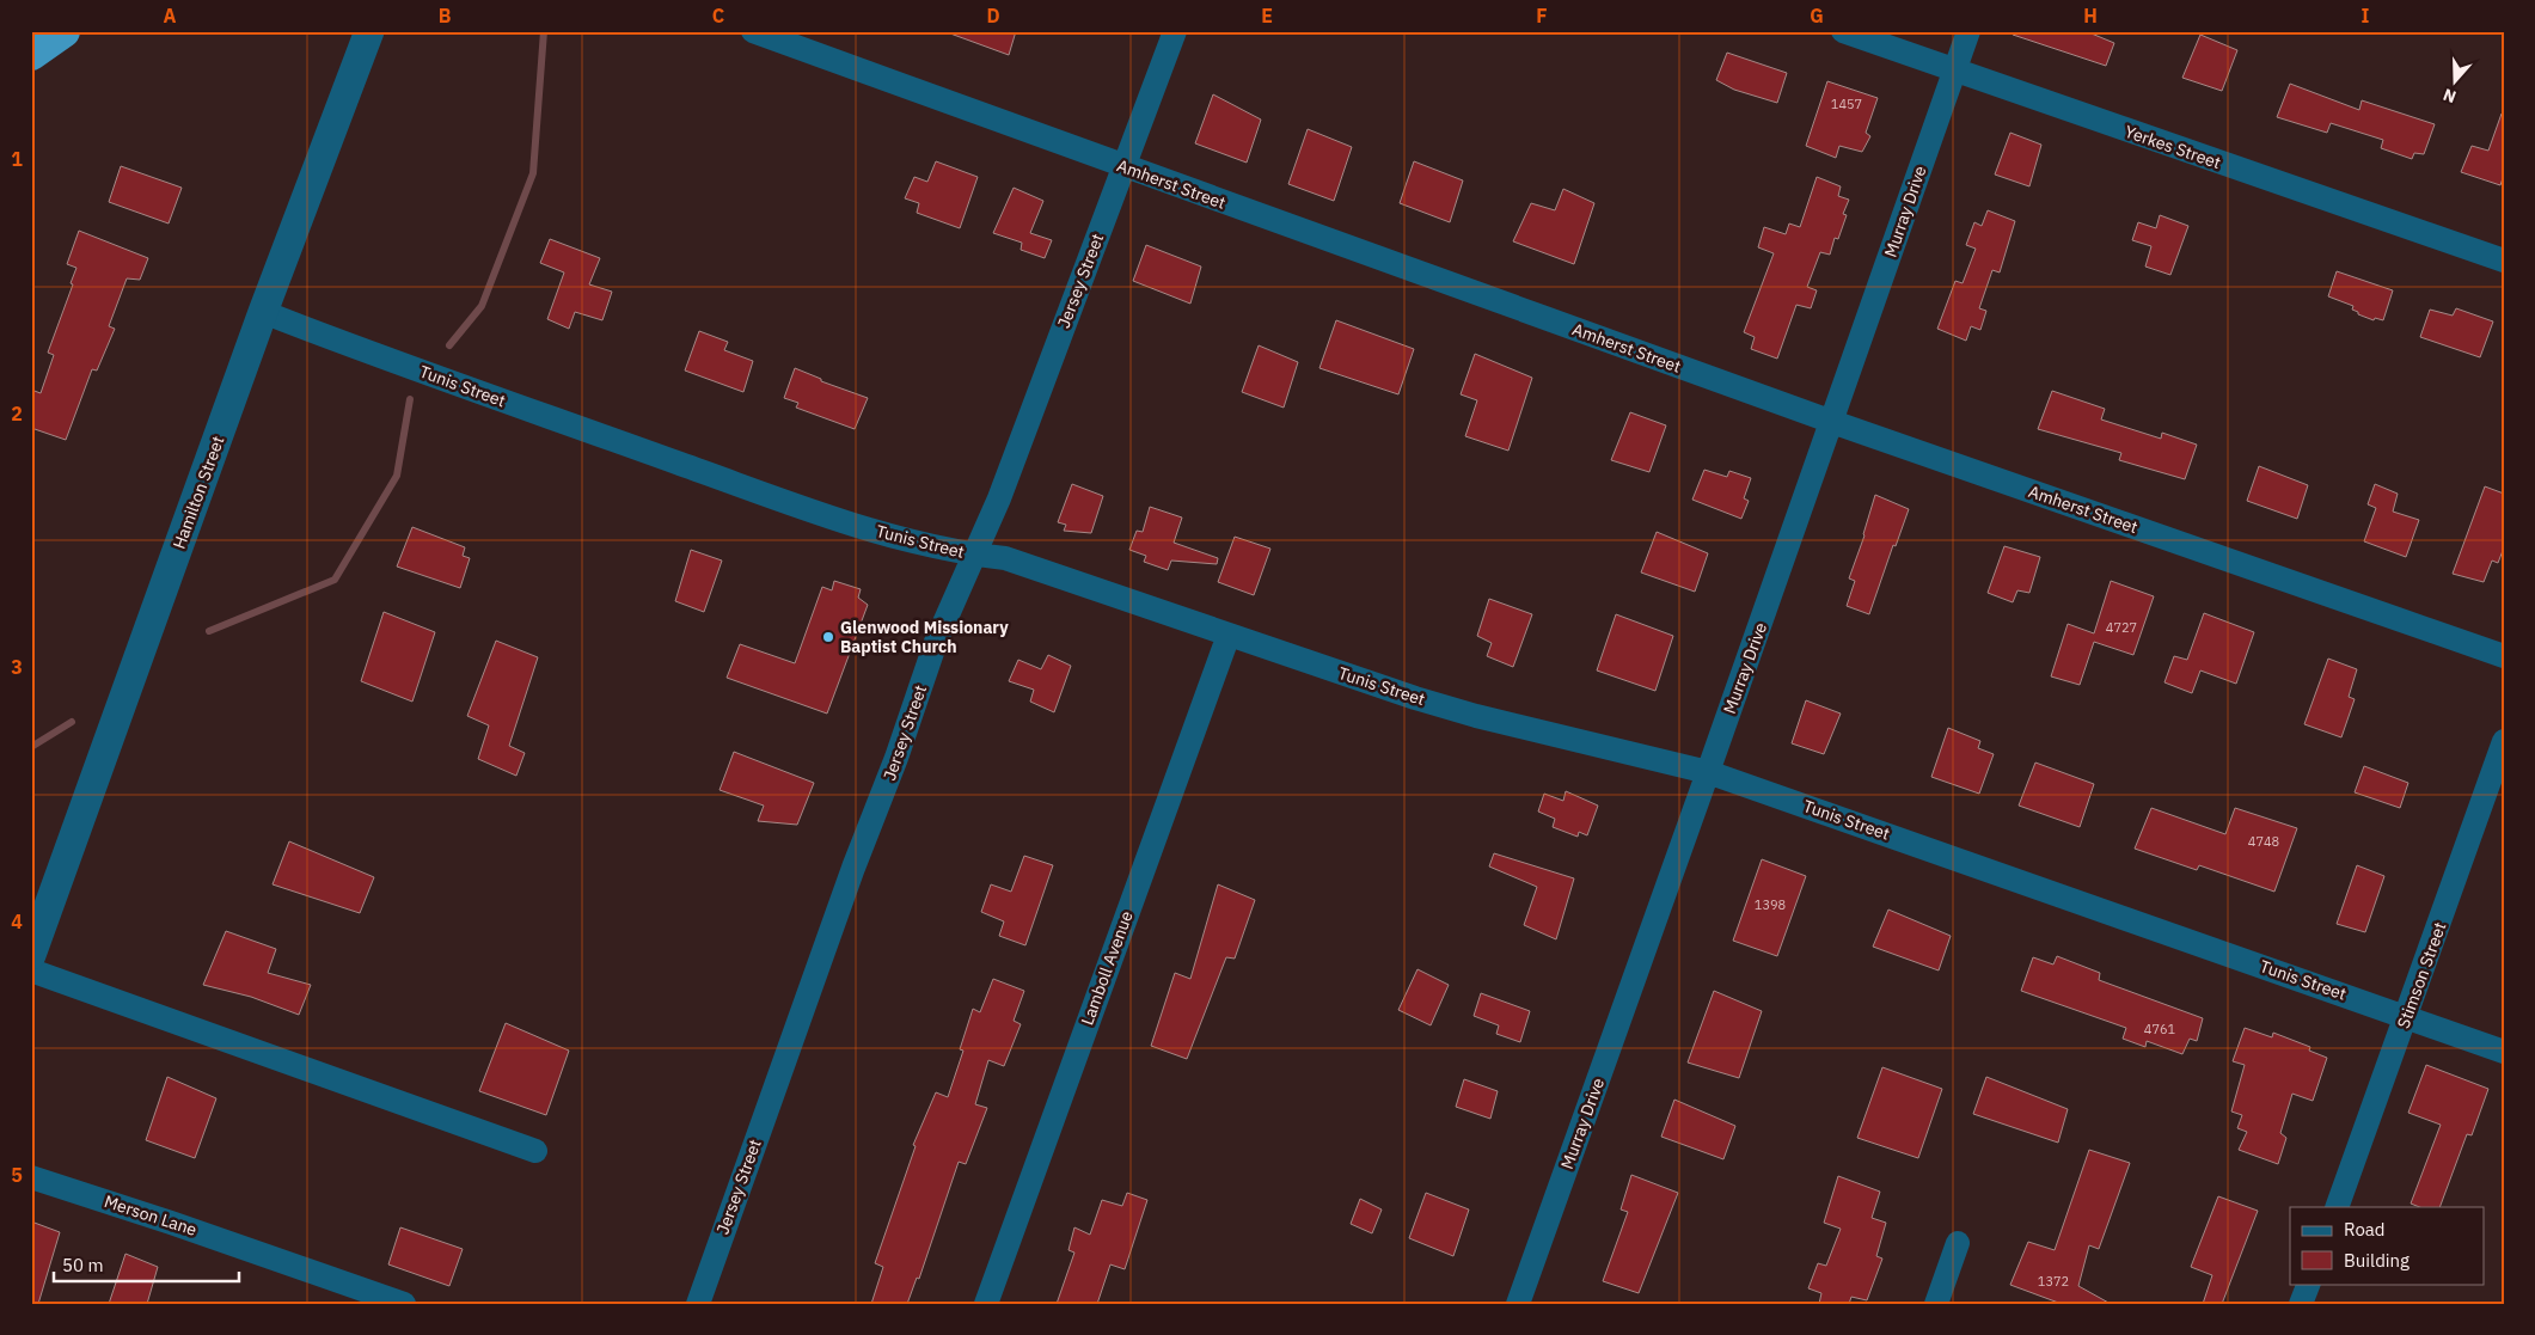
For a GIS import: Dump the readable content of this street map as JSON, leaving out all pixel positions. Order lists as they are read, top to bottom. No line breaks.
{"streets":{"street":["Yerkes Street","Amherst Street","Murray Drive","Jersey Street","Tunis Street","Hamilton Street","Lamboll Avenue","Stimson Street","Merson Lane"]},"crossings":[["Yerkes Street","Murray Drive"],["Amherst Street","Murray Drive"],["Amherst Street","Jersey Street"],["Murray Drive","Tunis Street"],["Jersey Street","Tunis Street"],["Tunis Street","Hamilton Street"],["Tunis Street","Lamboll Avenue"],["Tunis Street","Stimson Street"]],"places":["Glenwood Missionary Baptist Church"],"house_numbers":["1457","4727","4748","1398","4761","1372"],"legend":["Road","Building"],"scale_bar":"50 m","north":"bottom","grid":{"columns":["A","B","C","D","E","F","G","H","I"],"rows":["1","2","3","4","5"]}}
